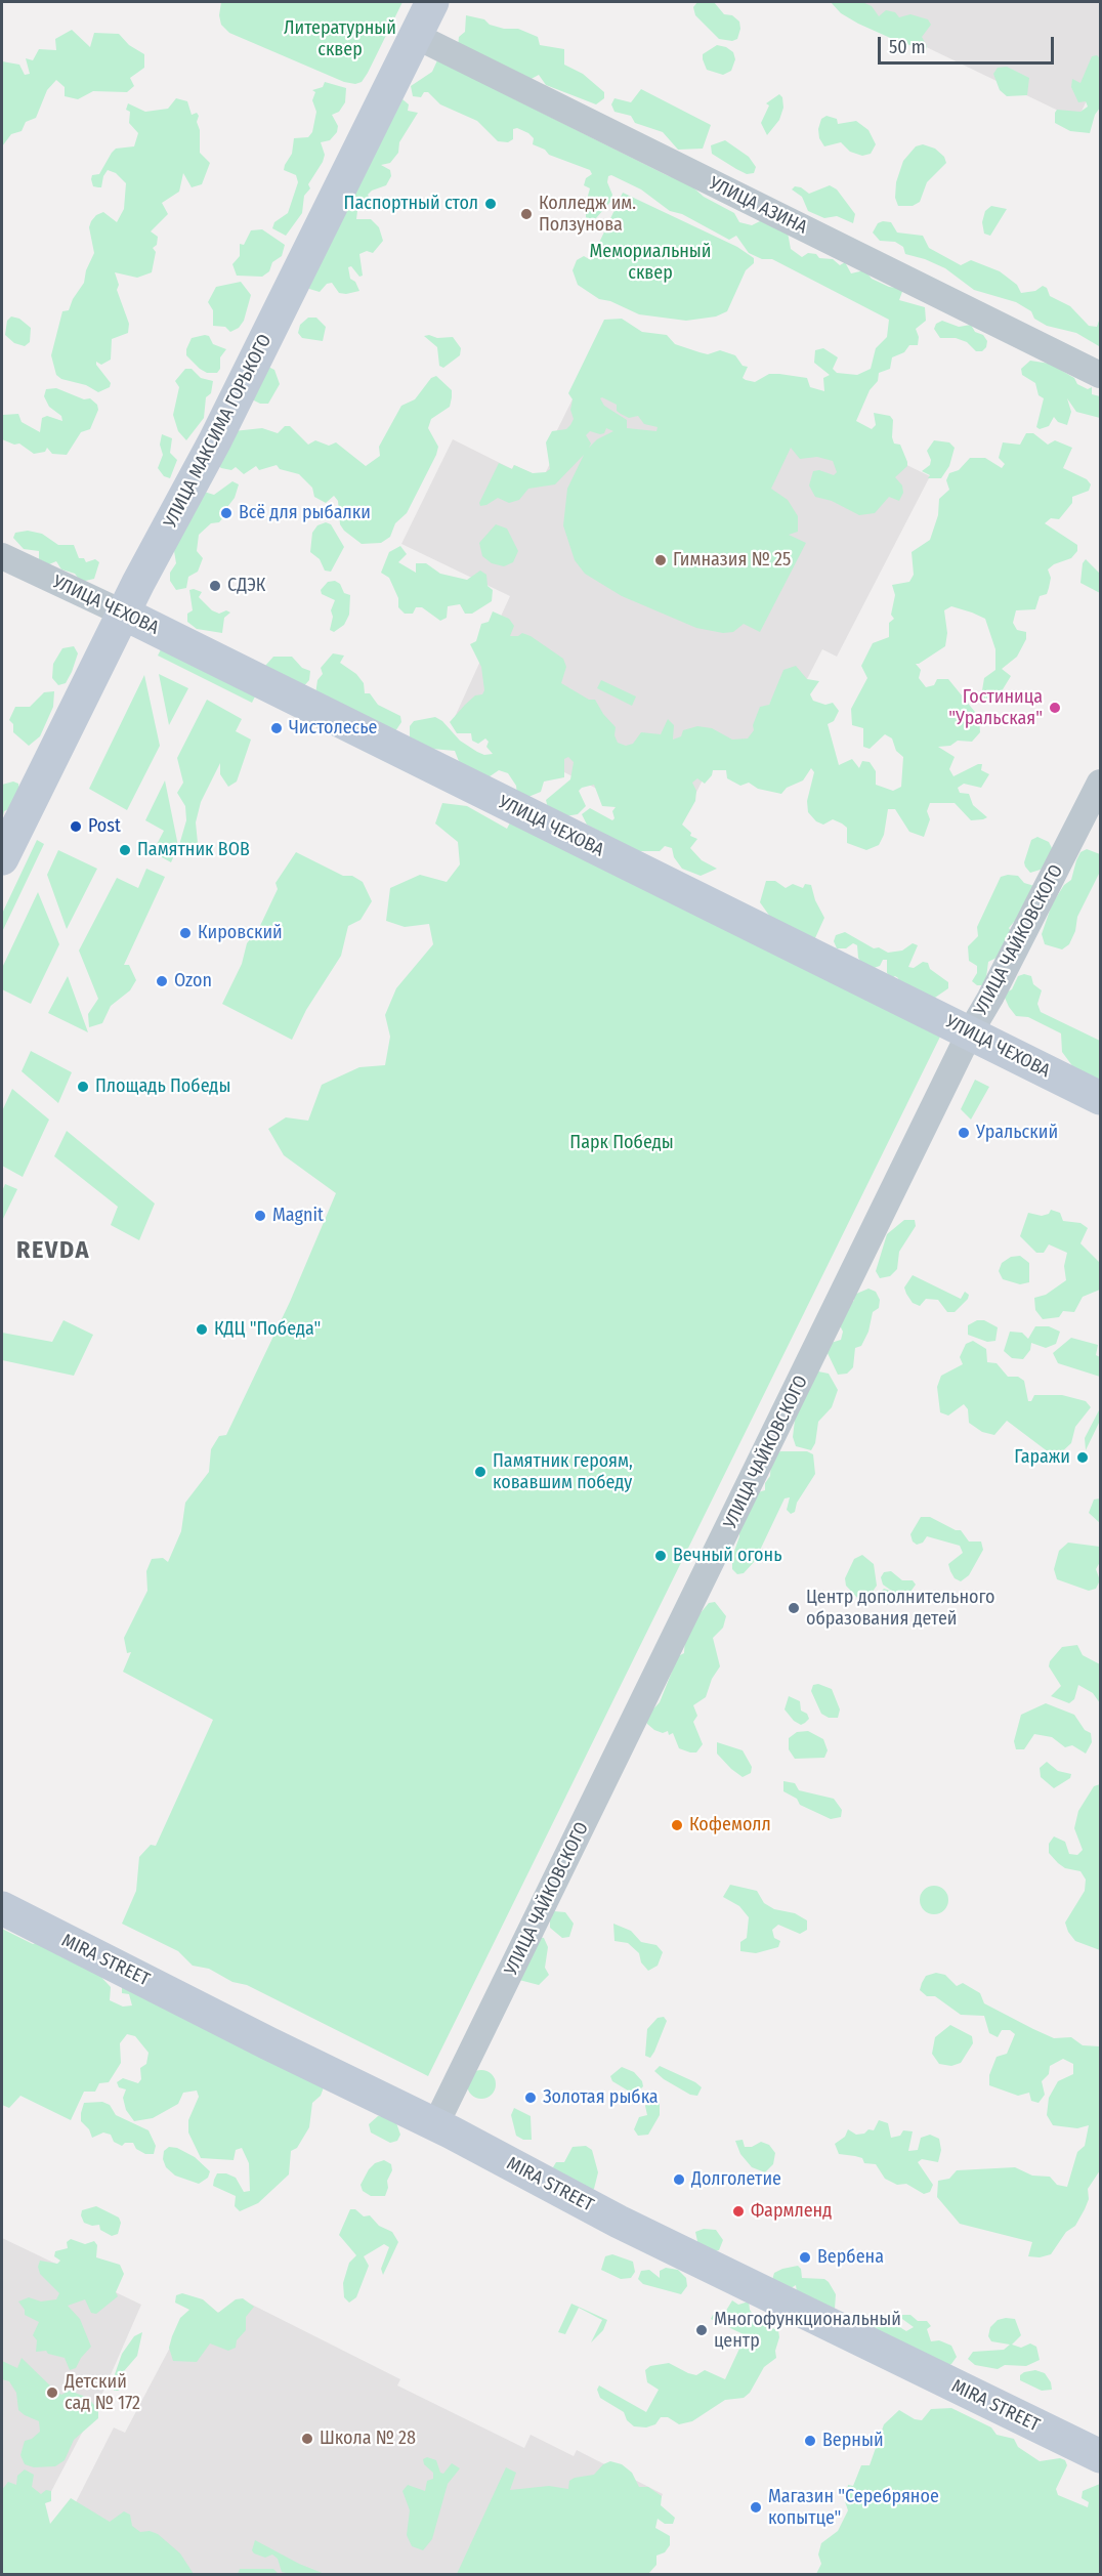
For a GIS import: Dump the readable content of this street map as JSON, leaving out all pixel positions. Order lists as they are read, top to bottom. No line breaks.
{"streets":{"main road":["УЛИЦА МАКСИМА ГОРЬКОГО","УЛИЦА ЧЕХОВА","MIRA STREET"],"street":["УЛИЦА АЗИНА","УЛИЦА ЧАЙКОВСКОГО"]},"crossings":[["УЛИЦА АЗИНА","УЛИЦА МАКСИМА ГОРЬКОГО"],["УЛИЦА МАКСИМА ГОРЬКОГО","УЛИЦА ЧЕХОВА"],["УЛИЦА ЧЕХОВА","УЛИЦА ЧАЙКОВСКОГО"],["УЛИЦА ЧАЙКОВСКОГО","MIRA STREET"]],"districts":["REVDA"],"parks":["Литературный сквер","Мемориальный сквер","Парк Победы"],"places":["Паспортный стол","Колледж им. Ползунова","Всё для рыбалки","Гимназия № 25","СДЭК","Гостиница \"Уральская\"","Чистолесье","Post","Памятник ВОВ","Кировский","Ozon","Площадь Победы","Уральский","Magnit","КДЦ \"Победа\"","Гаражи","Памятник героям, ковавшим победу","Вечный огонь","Центр дополнительного образования детей","Кофемолл","Золотая рыбка","Долголетие","Фармленд","Вербена","Многофункциональный центр","Детский сад № 172","Школа № 28","Верный","Магазин \"Серебряное копытце\""],"scale_bar":"50 m"}
